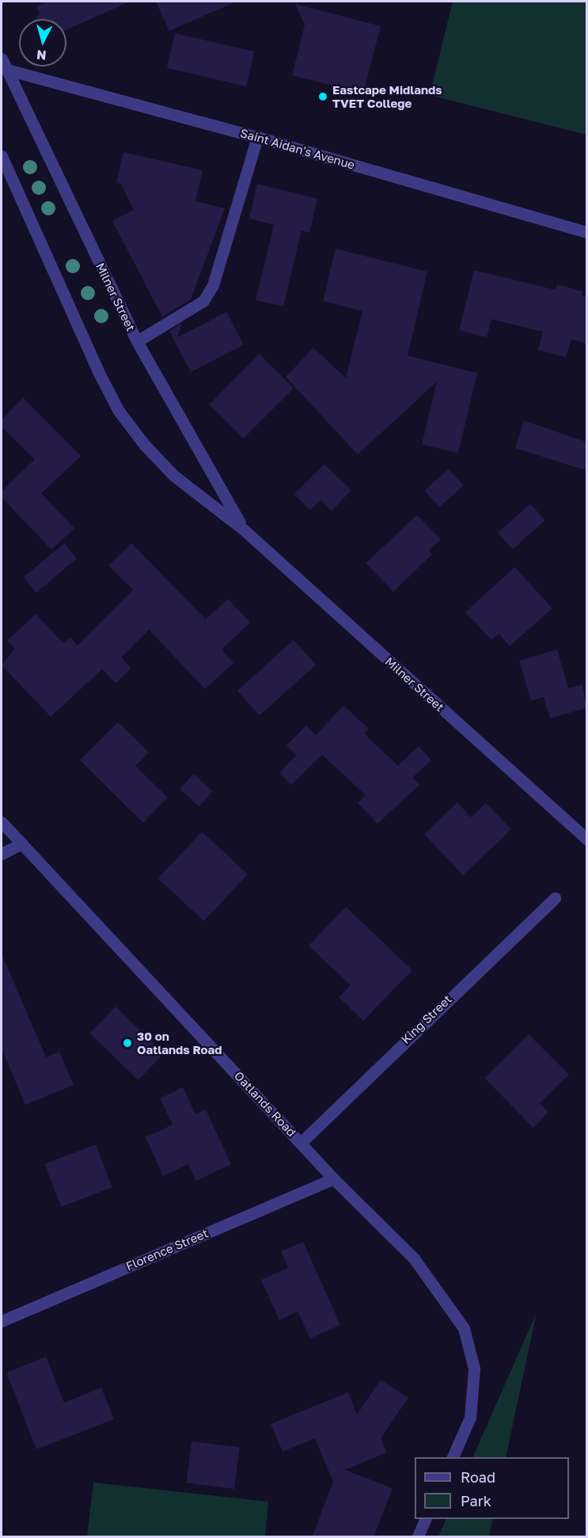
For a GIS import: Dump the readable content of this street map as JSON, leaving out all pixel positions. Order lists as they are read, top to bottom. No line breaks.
{"streets":{"street":["Saint Aidan's Avenue","Milner Street","King Street","Oatlands Road","Florence Street"]},"crossings":[["Saint Aidan's Avenue","Milner Street"],["King Street","Oatlands Road"],["Oatlands Road","Florence Street"]],"places":["Eastcape Midlands TVET College","30 on Oatlands Road"],"legend":["Road","Park"],"north":"bottom"}
